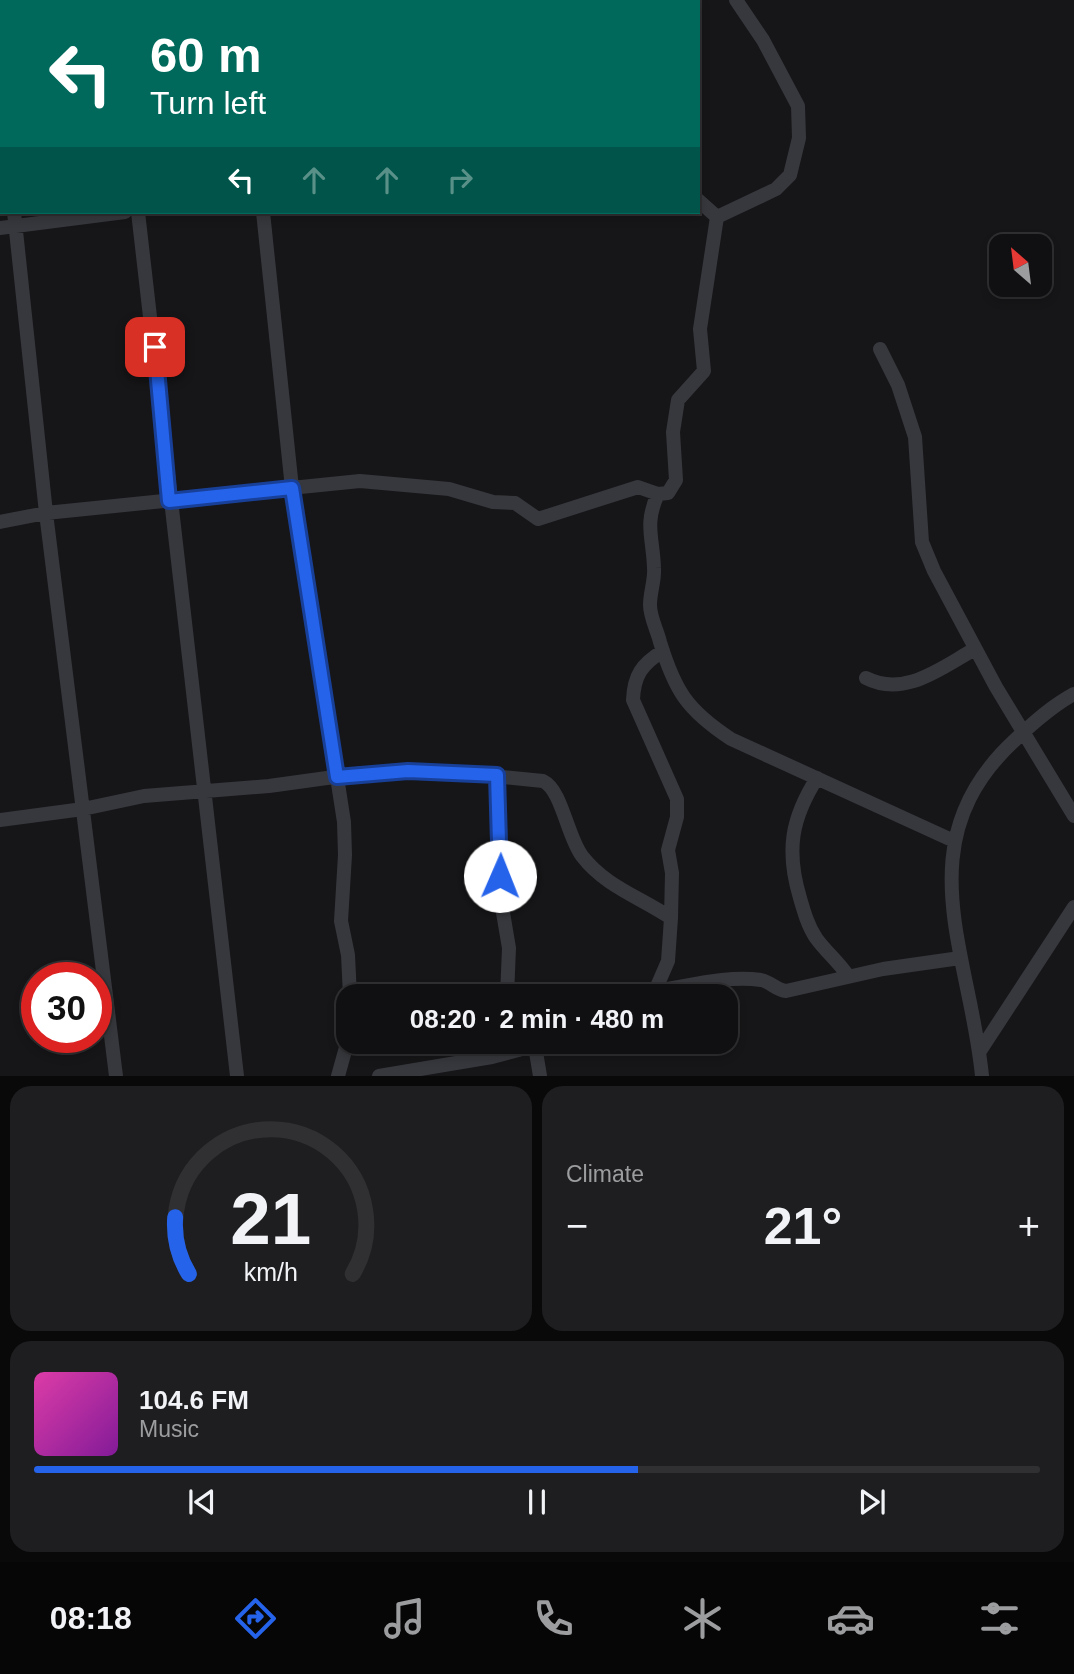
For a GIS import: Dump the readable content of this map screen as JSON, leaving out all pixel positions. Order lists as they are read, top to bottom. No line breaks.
{"north":"top left","page":{"turn":["60 m","Turn left"],"limit":"30","trip":"08:20 · 2 min · 480 m","tile":"Climate","heat":["−","21°","+"],"song":["104.6 FM","Music"],"tabs":"08:18","gauge":["21","km/h"]}}
